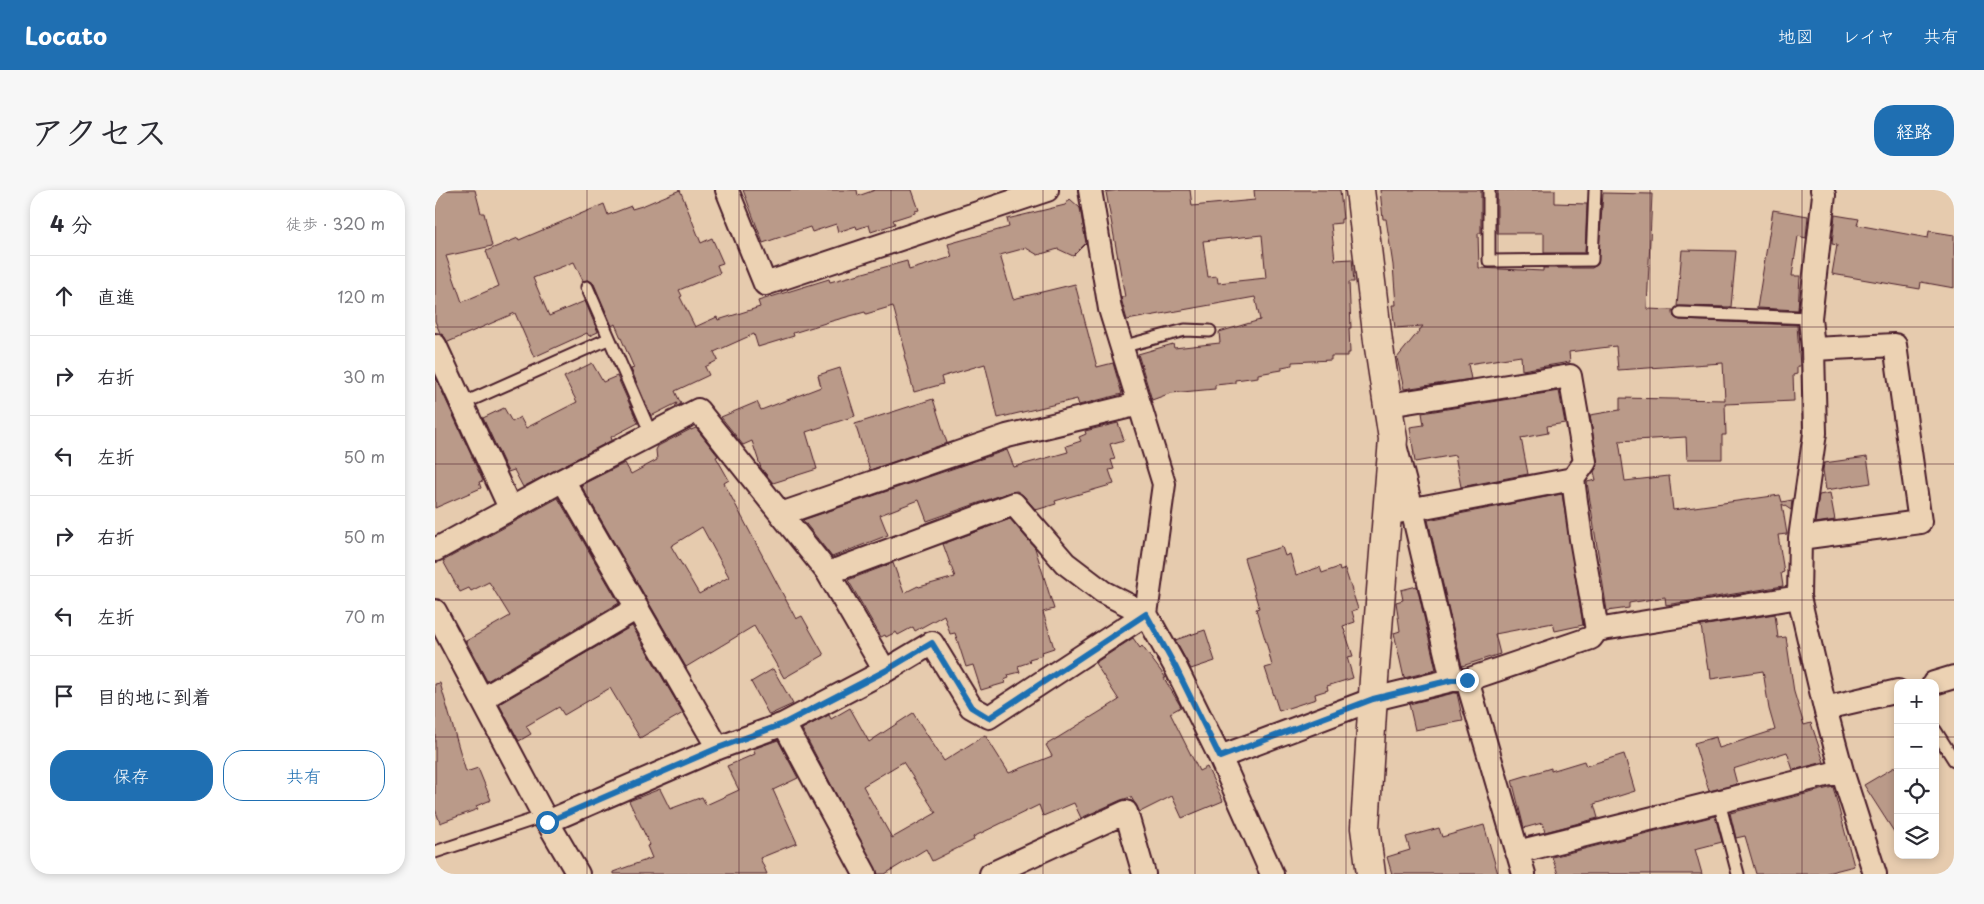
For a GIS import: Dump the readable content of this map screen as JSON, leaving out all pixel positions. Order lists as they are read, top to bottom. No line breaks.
{"page":{"header":"Locato","nav":["地図","レイヤ","共有"],"title":"アクセス","buttons":["経路",["保存","共有"]],"heading":["4 分","徒歩 · 320 m"],"list":[["直進","120 m"],["右折","30 m"],["左折","50 m"],["右折","50 m"],["左折","70 m"],"目的地に到着"],"map_buttons":["+","−"]}}
